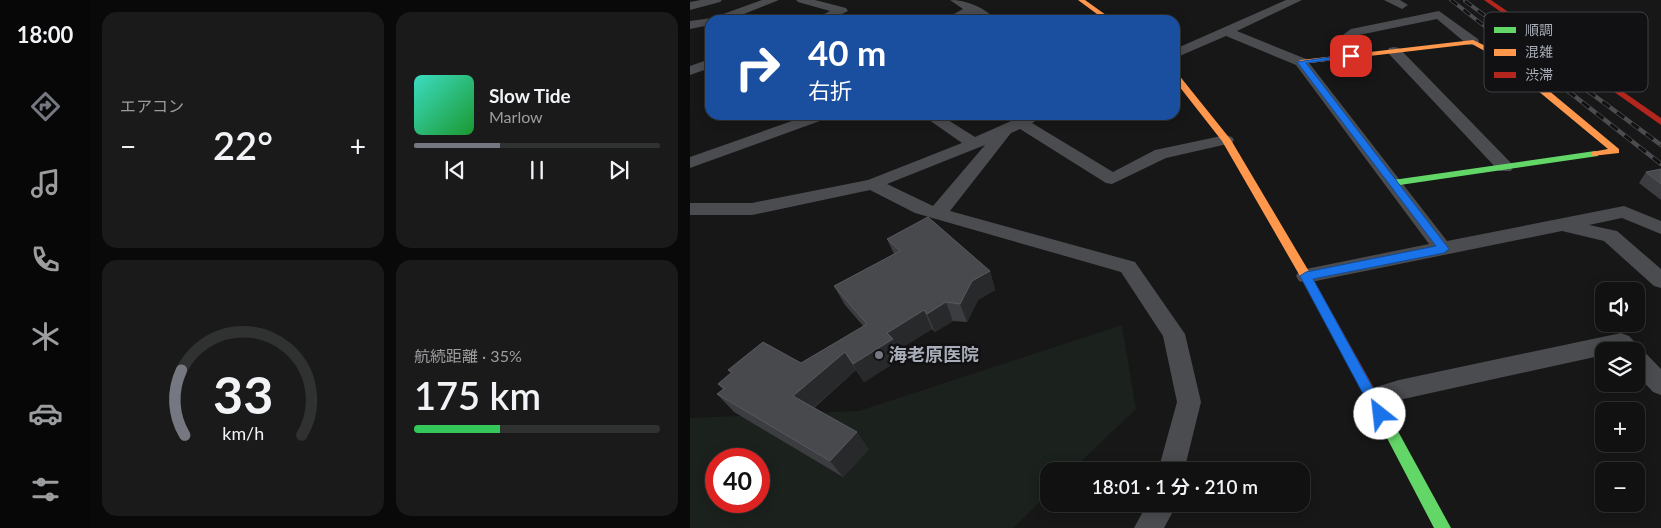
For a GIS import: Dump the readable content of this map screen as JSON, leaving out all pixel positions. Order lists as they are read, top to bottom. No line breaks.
{"places":["海老原医院"],"legend":["順調","混雑","渋滞"],"page":{"tabs":"18:00","tile":["エアコン",["航続距離 · 35%","175 km"]],"turn":["40 m","右折"],"song":["Slow Tide","Marlow"],"heat":["−","22°","+"],"map_buttons":["+","−"],"limit":"40","trip":"18:01 · 1 分 · 210 m","gauge":["33","km/h"]}}
